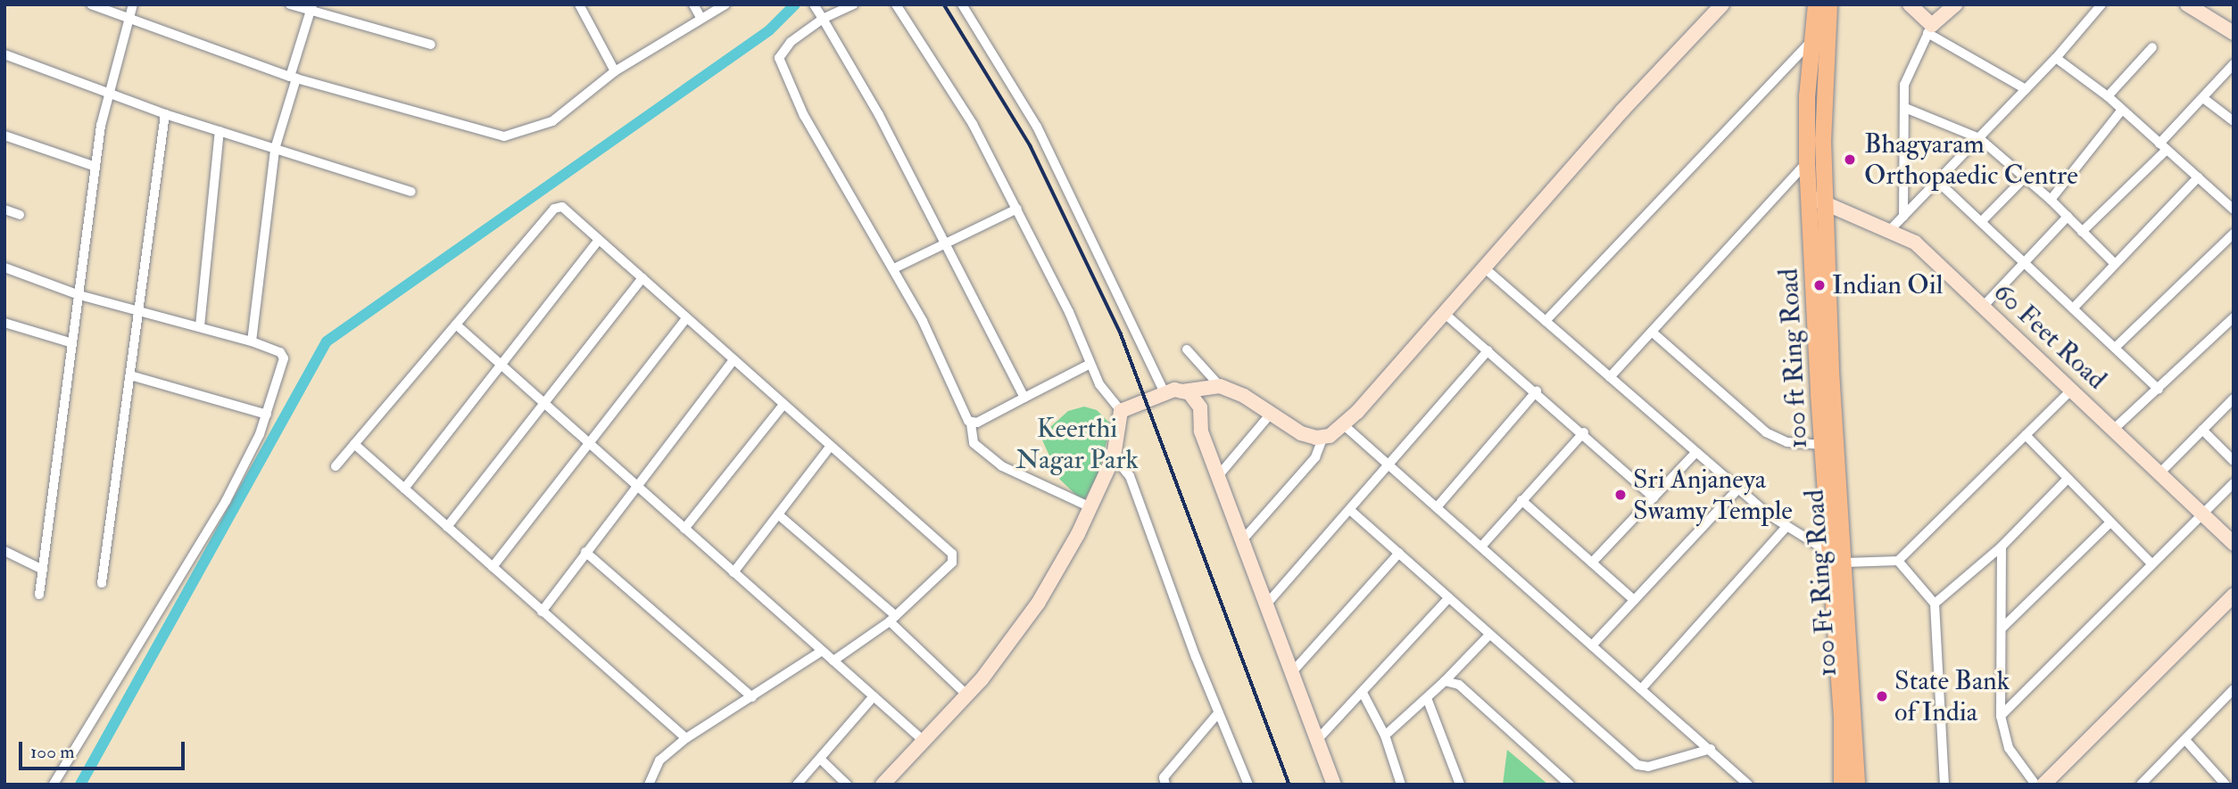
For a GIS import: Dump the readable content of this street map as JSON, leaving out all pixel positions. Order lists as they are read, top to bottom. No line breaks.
{"streets":{"main road":["100 ft Ring Road","100 Ft Ring Road"],"street":["60 Feet Road"]},"crossings":[["60 Feet Road","100 ft Ring Road"],["60 Feet Road","100 Ft Ring Road"]],"parks":["Keerthi Nagar Park"],"places":["Bhagyaram Orthopaedic Centre","Indian Oil","Sri Anjaneya Swamy Temple","State Bank of India"],"scale_bar":"100 m"}
